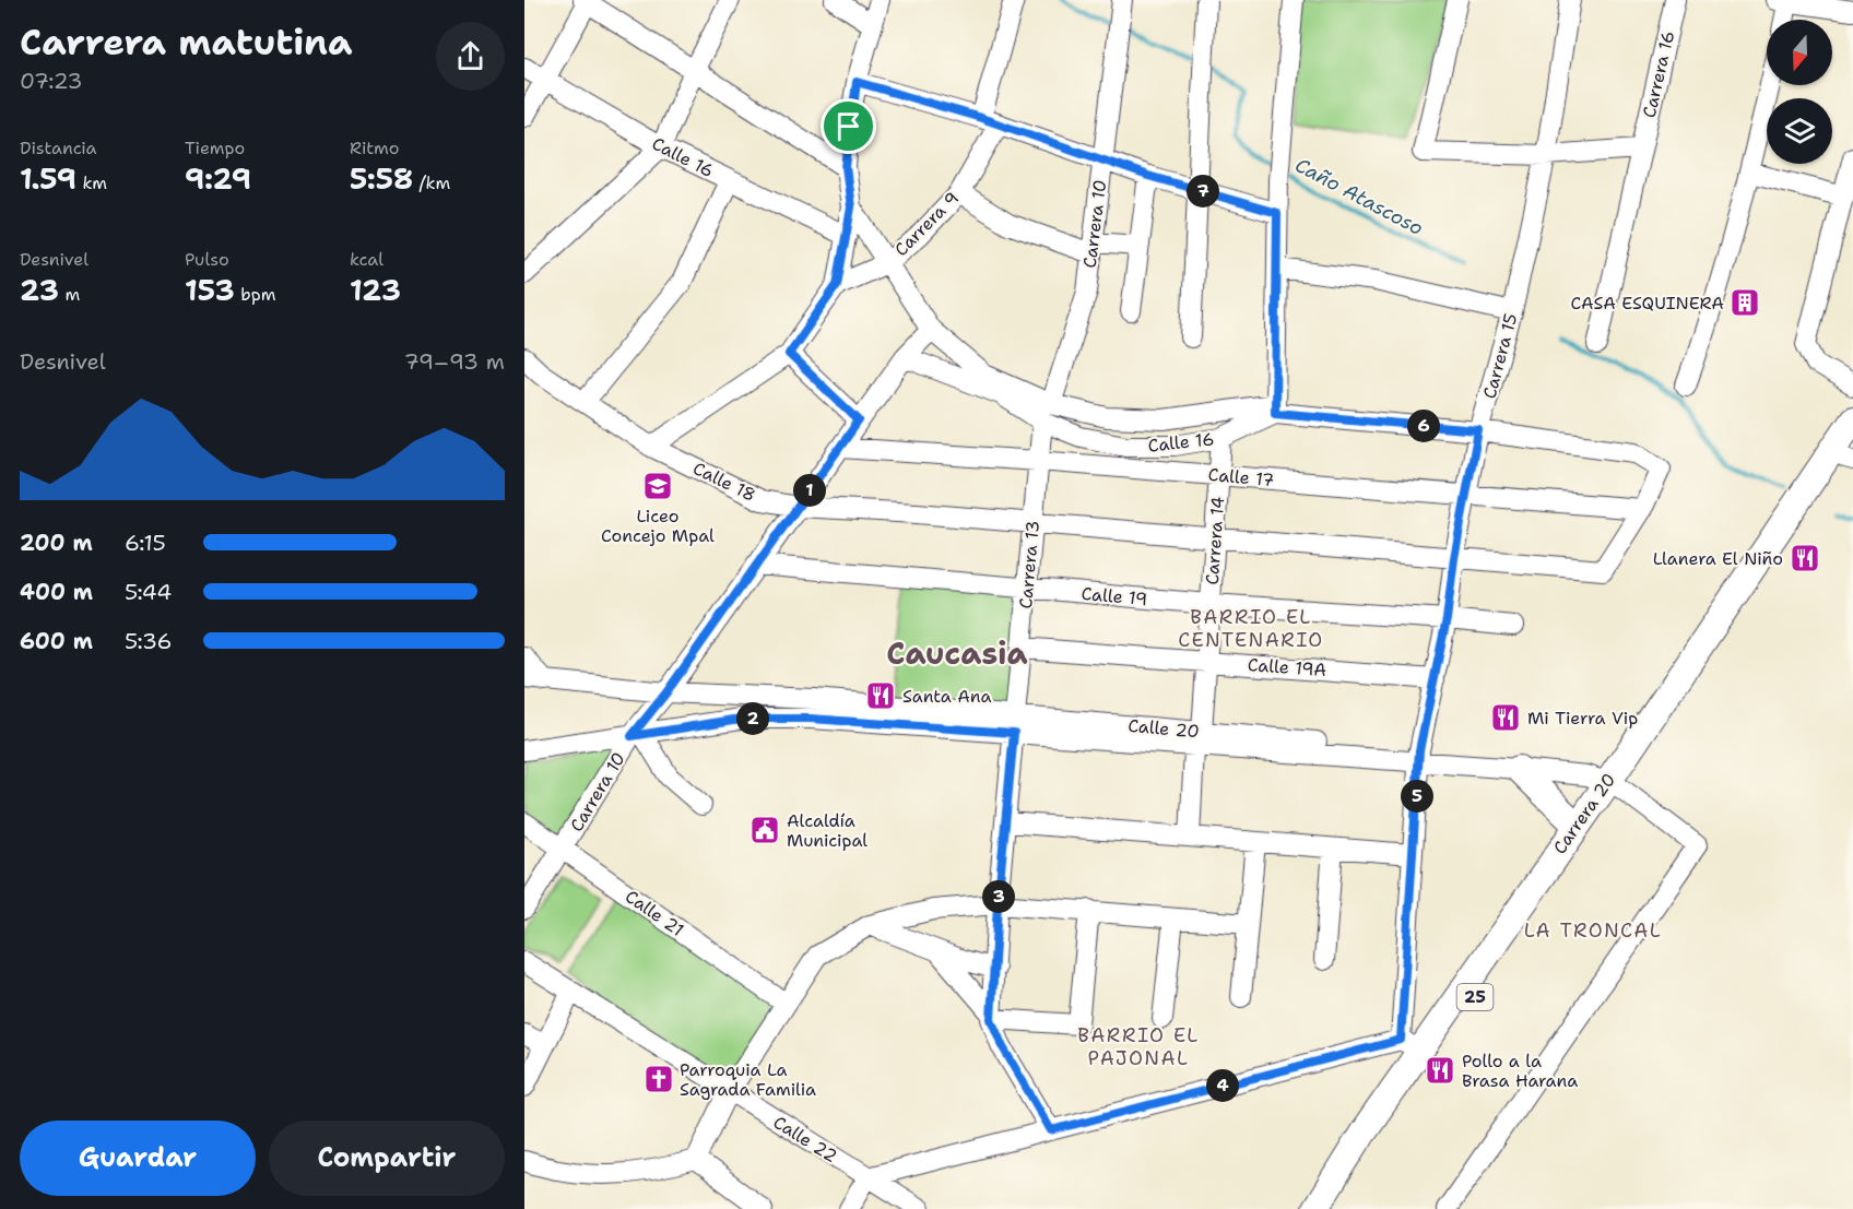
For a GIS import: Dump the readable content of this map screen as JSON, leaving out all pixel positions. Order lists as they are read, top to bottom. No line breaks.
{"streets":{"main road":["Carrera 20","25"],"street":["Carrera 16","Calle 16","Carrera 9","Carrera 10","Carrera 15","Calle 17","Calle 18","Carrera 14","Carrera 13","Calle 19","Calle 19A","Calle 20","Calle 21","Calle 22"]},"crossings":[["Calle 16","Carrera 9"],["Calle 16","Carrera 10"],["Calle 16","Carrera 15"],["Calle 16","Calle 17"],["Calle 16","Calle 18"],["Calle 16","Carrera 14"],["Calle 16","Carrera 13"],["Carrera 10","Calle 17"],["Carrera 10","Calle 18"],["Carrera 10","Carrera 13"],["Carrera 10","Calle 19"],["Carrera 10","Calle 20"],["Carrera 10","Calle 21"],["Carrera 15","Calle 17"],["Carrera 15","Calle 18"],["Carrera 15","Calle 19"],["Carrera 15","Calle 19A"],["Carrera 15","Calle 20"],["Calle 17","Calle 18"],["Calle 17","Carrera 14"],["Calle 17","Carrera 13"],["Calle 18","Carrera 14"],["Calle 18","Carrera 13"],["Carrera 14","Calle 19"],["Carrera 14","Calle 19A"],["Carrera 14","Calle 20"],["Carrera 13","Calle 19"],["Carrera 13","Calle 19A"],["Carrera 13","Calle 20"],["Calle 20","Carrera 20"]],"districts":["BARRIO EL CENTENARIO","Caucasia","LA TRONCAL","BARRIO EL PAJONAL"],"water":["Caño Atascoso"],"places":{"building":["CASA ESQUINERA"],"school or university":["Liceo Concejo Mpal"],"restaurant":["Llanera El Niño","Santa Ana","Mi Tierra Vip","Pollo a la Brasa Harana"],"public building":["Alcaldía Municipal"],"church":["Parroquia La Sagrada Familia"]},"north":"bottom","page":{"heading":["Carrera matutina","07:23"],"stats":[["Distancia","1.59 km"],["Tiempo","9:29"],["Ritmo","5:58 /km"],["Desnivel","23 m"],["Pulso","153 bpm"],["kcal","123"]],"pins":["7","6","1","2","5","3","4"],"chart":["Desnivel","79–93 m"],"list":[{"name":"200 m","note":"6:15"},{"name":"400 m","note":"5:44"},{"name":"600 m","note":"5:36"}],"buttons":["Guardar","Compartir"]}}
